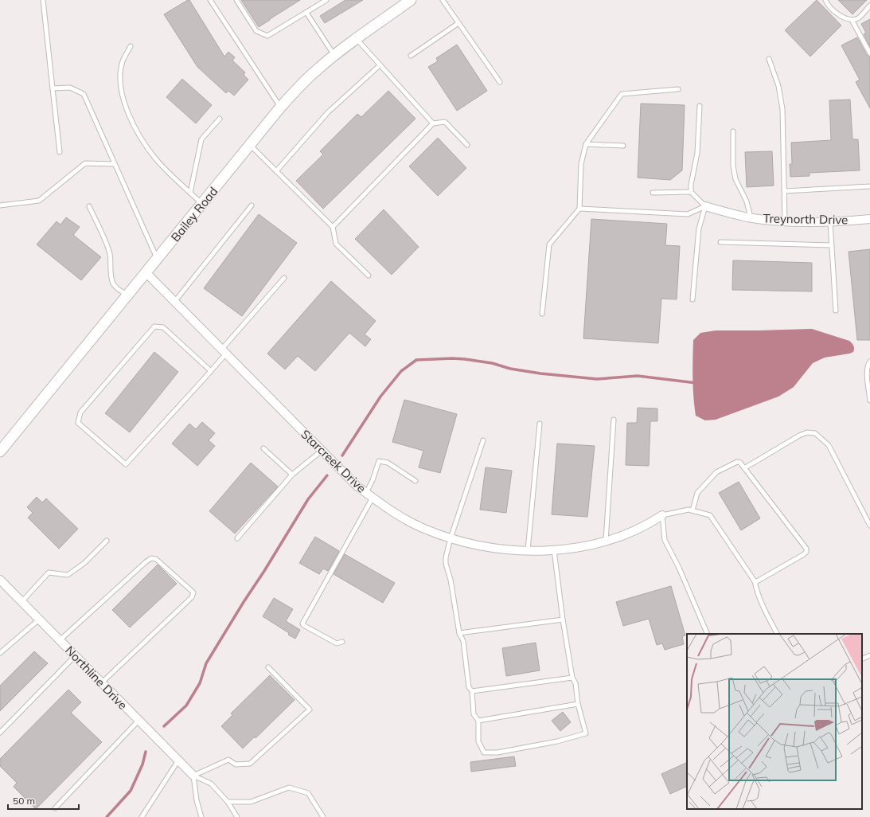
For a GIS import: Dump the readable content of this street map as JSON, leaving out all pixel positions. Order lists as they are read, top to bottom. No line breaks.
{"streets":{"street":["Bailey Road","Treynorth Drive","Starcreek Drive","Northline Drive"]},"crossings":[["Bailey Road","Starcreek Drive"]],"scale_bar":"50 m"}
